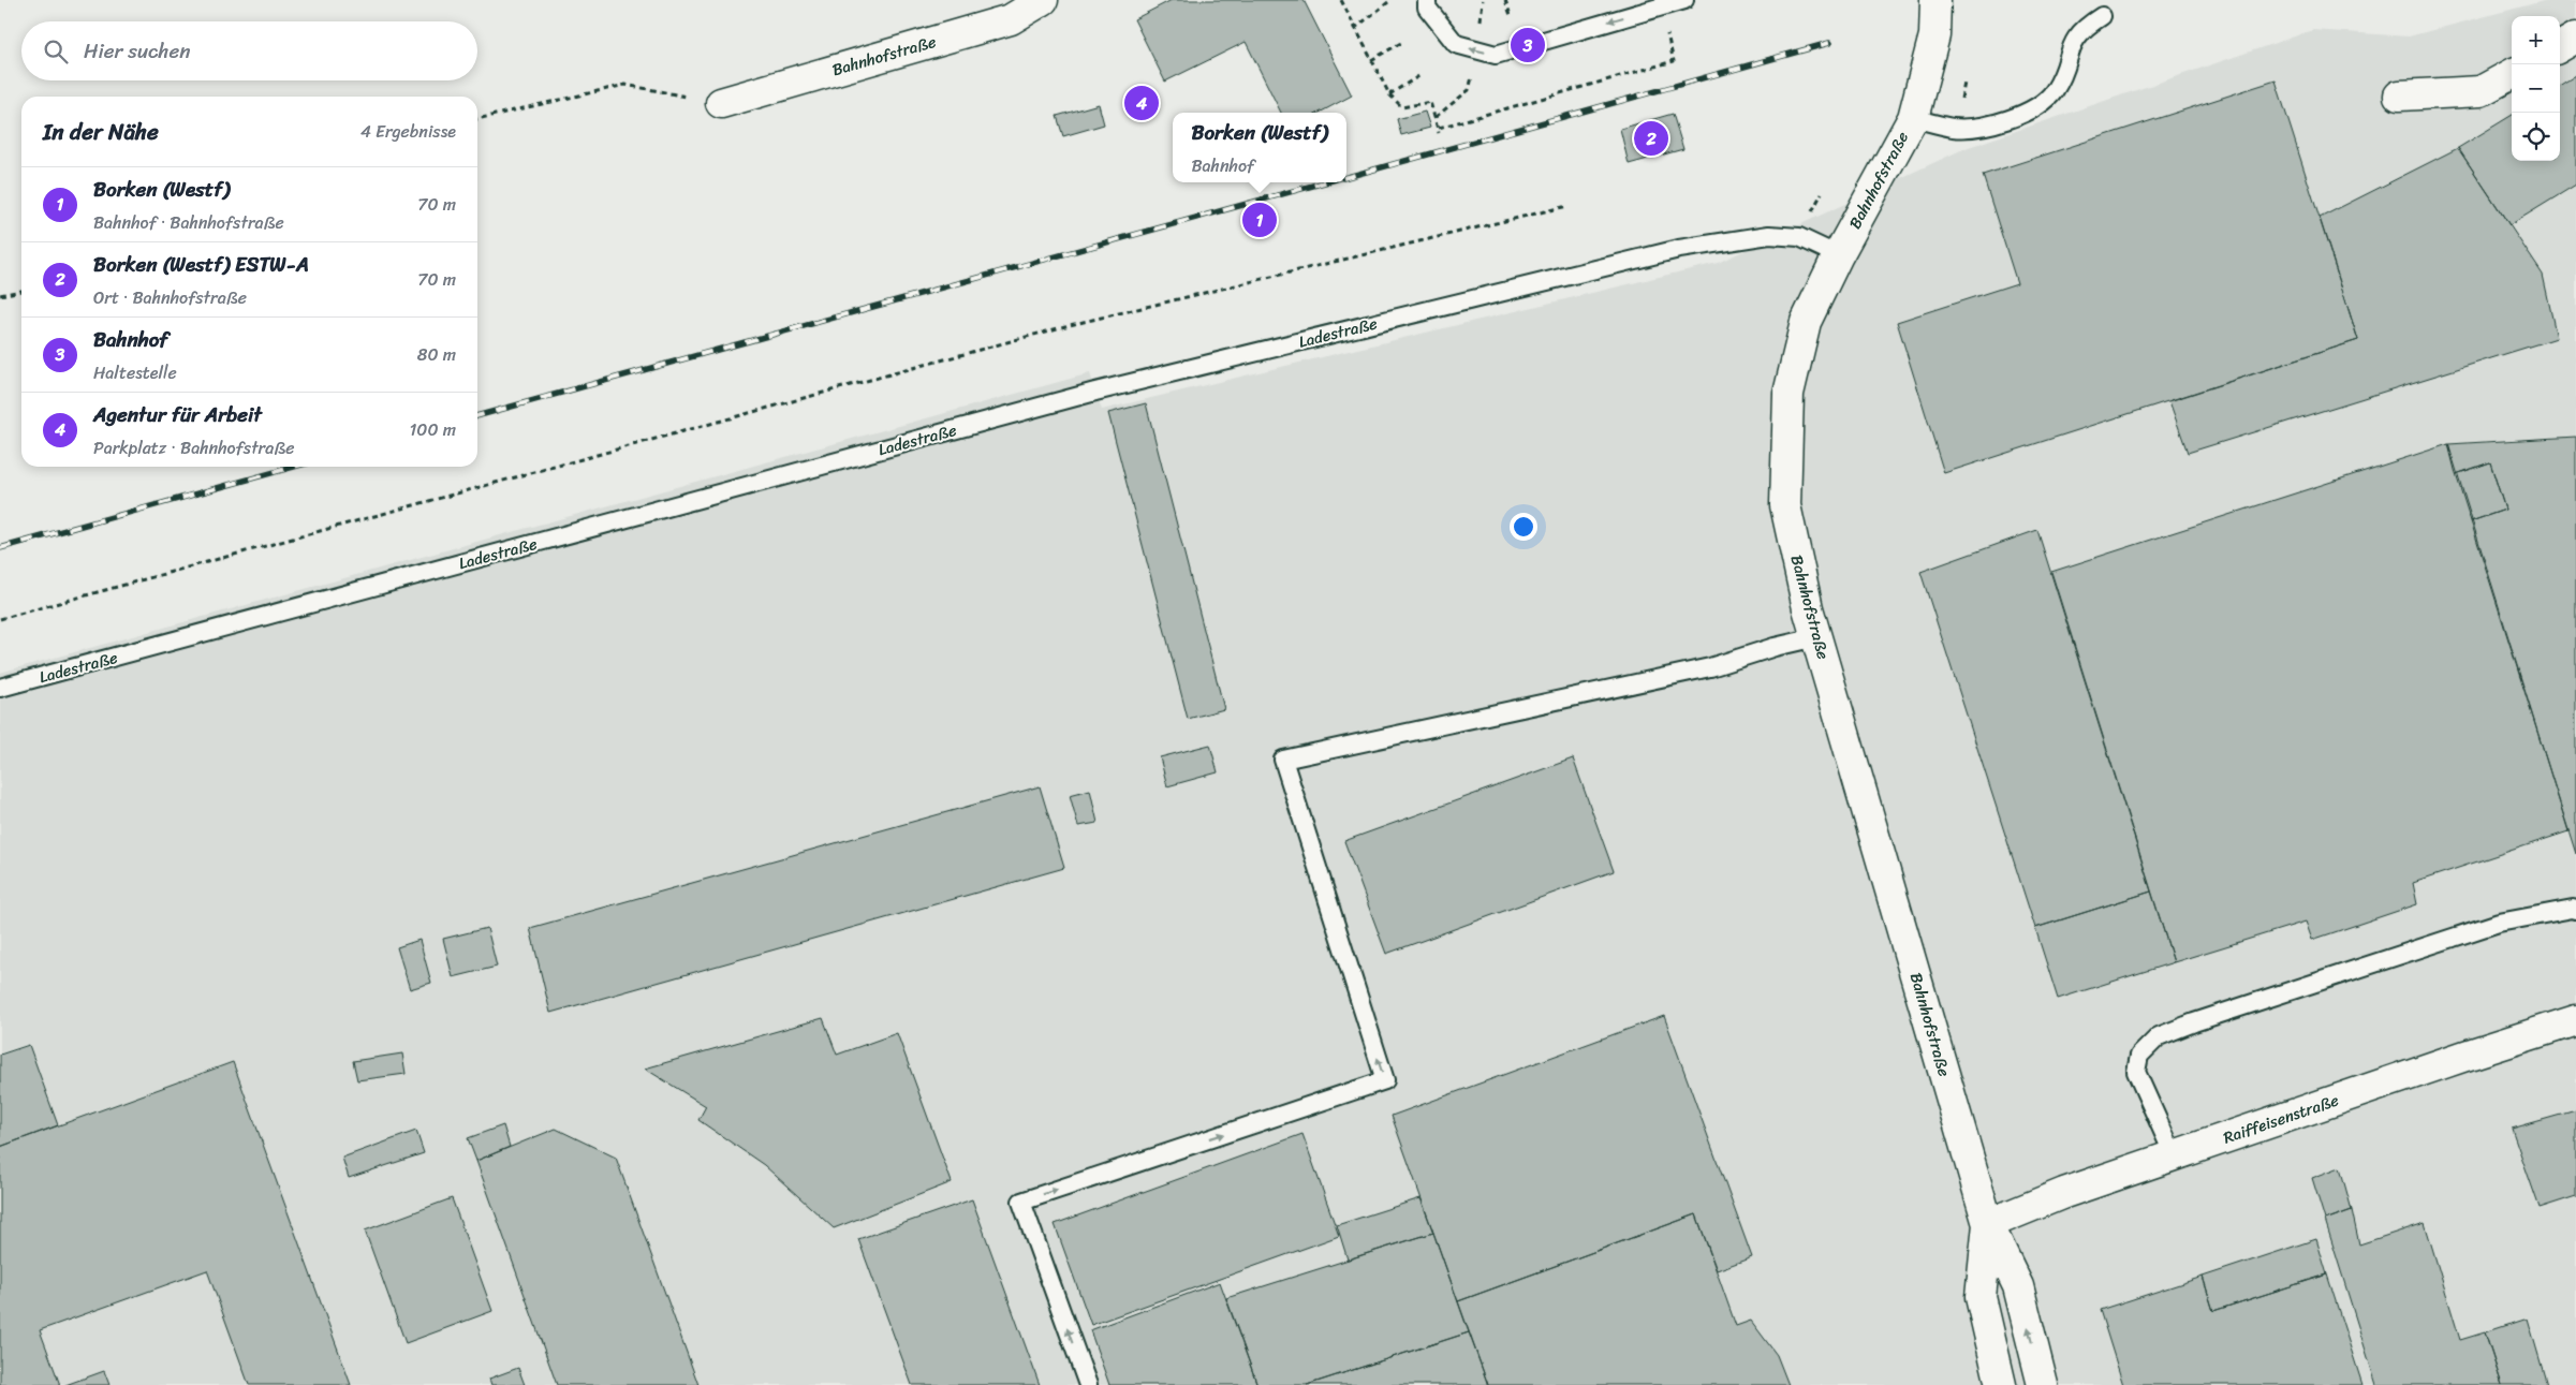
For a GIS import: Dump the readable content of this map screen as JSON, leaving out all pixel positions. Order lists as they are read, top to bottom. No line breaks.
{"streets":{"street":["Bahnhofstraße","Raiffeisenstraße"],"lane":["Ladestraße"]},"crossings":[["Bahnhofstraße","Ladestraße"],["Bahnhofstraße","Raiffeisenstraße"]],"page":{"map_buttons":["+","−"],"search":"Hier suchen","pins":["3","4","2","1"],"heading":["In der Nähe","4 Ergebnisse"],"popup":["Borken (Westf)","Bahnhof"],"list":[{"mark":"1","name":"Borken (Westf)","note":"Bahnhof · Bahnhofstraße","value":"70 m"},{"mark":"2","name":"Borken (Westf) ESTW-A","note":"Ort · Bahnhofstraße","value":"70 m"},{"mark":"3","name":"Bahnhof","note":"Haltestelle","value":"80 m"},{"mark":"4","name":"Agentur für Arbeit","note":"Parkplatz · Bahnhofstraße","value":"100 m"}]}}
